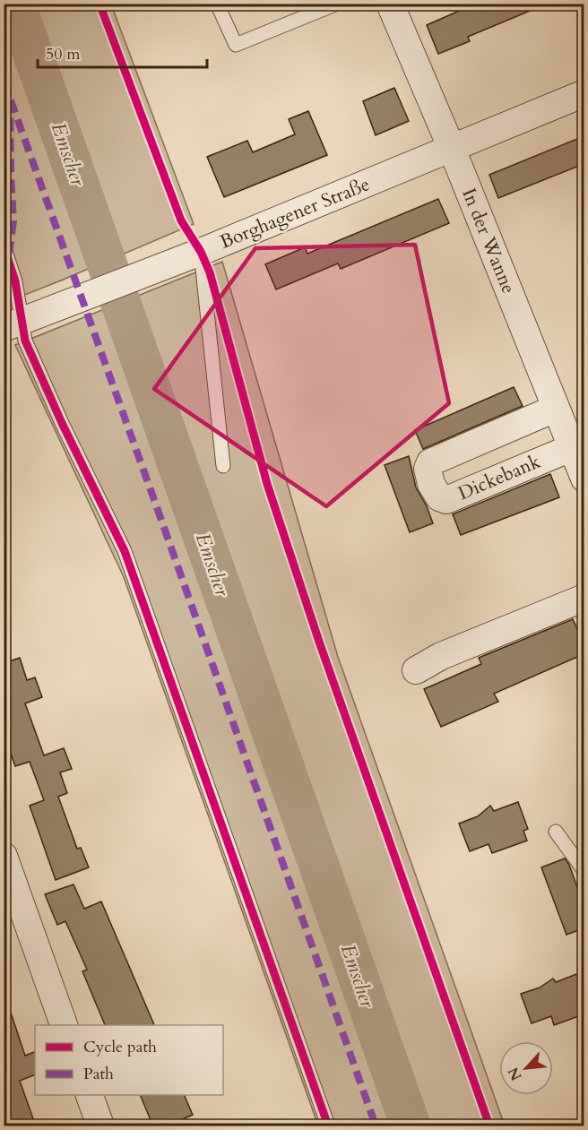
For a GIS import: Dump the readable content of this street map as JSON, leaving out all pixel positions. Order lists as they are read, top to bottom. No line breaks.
{"streets":{"street":["Borghagener Straße","In der Wanne","Dickebank"]},"crossings":[["Borghagener Straße","In der Wanne"],["In der Wanne","Dickebank"]],"water":["Emscher"],"legend":["Cycle path","Path"],"scale_bar":"50 m","north":"bottom left"}
